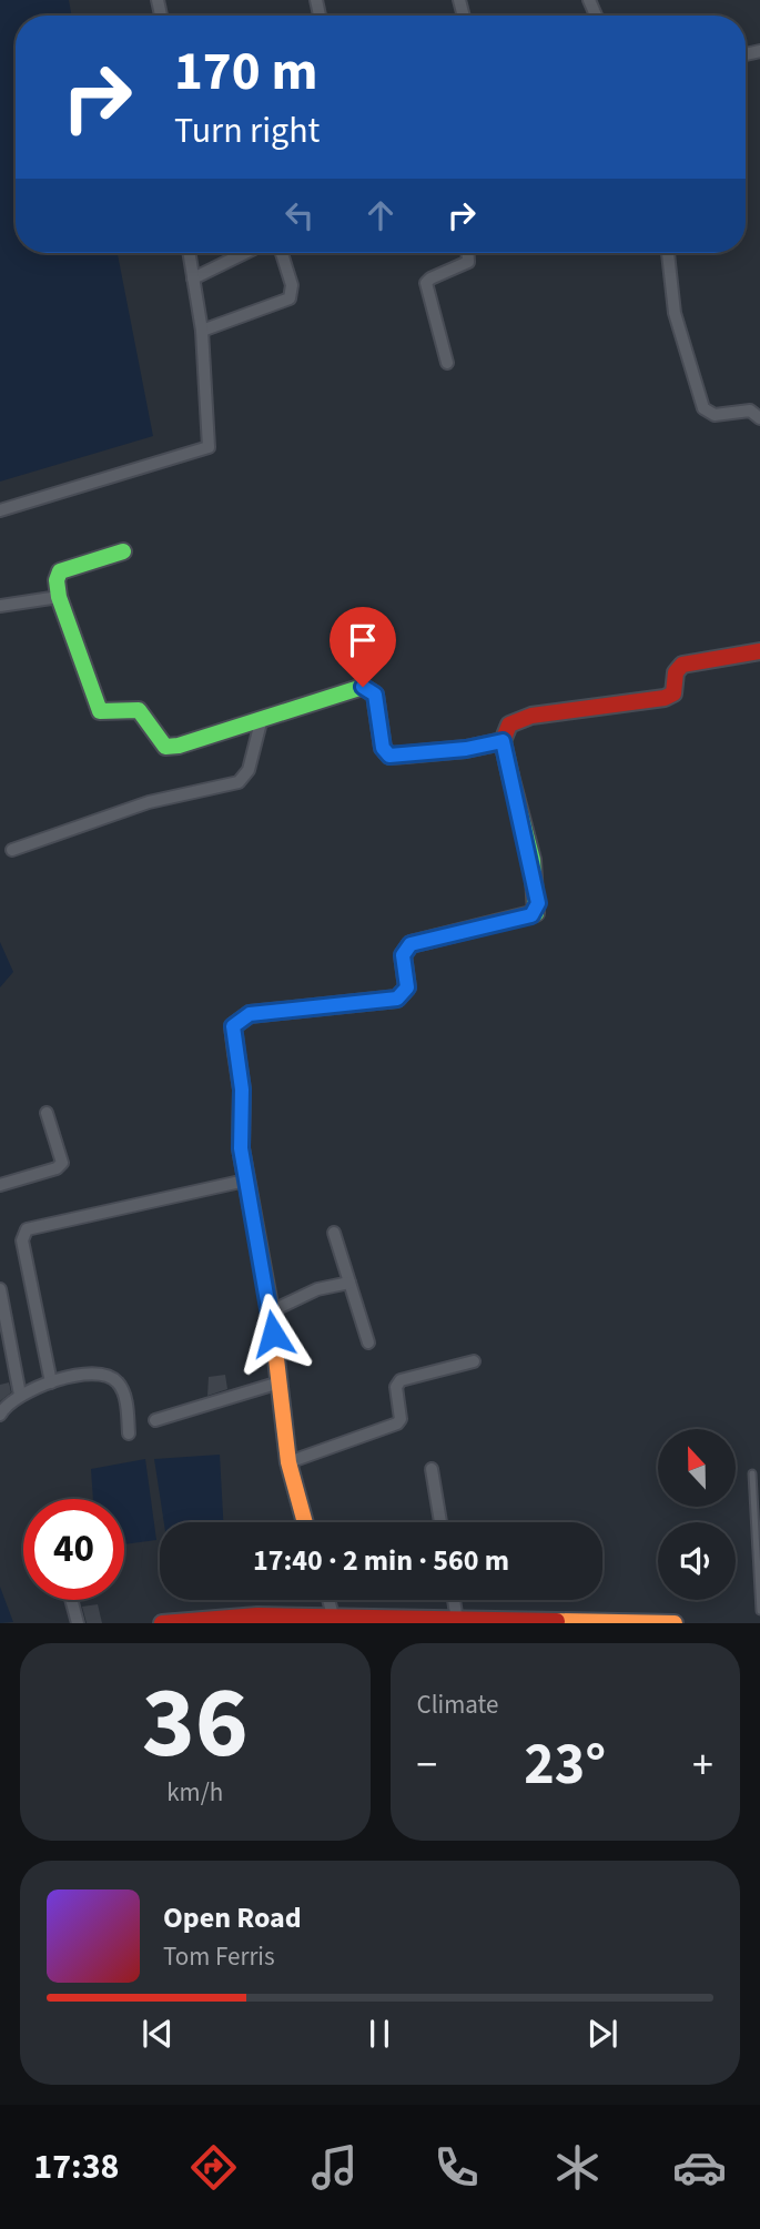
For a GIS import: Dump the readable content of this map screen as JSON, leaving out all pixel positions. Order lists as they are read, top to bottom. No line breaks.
{"north":"top","page":{"turn":["170 m","Turn right"],"limit":"40","trip":"17:40 · 2 min · 560 m","tile":[["36","km/h"],"Climate"],"heat":["−","23°","+"],"song":["Open Road","Tom Ferris"],"tabs":"17:38"}}
